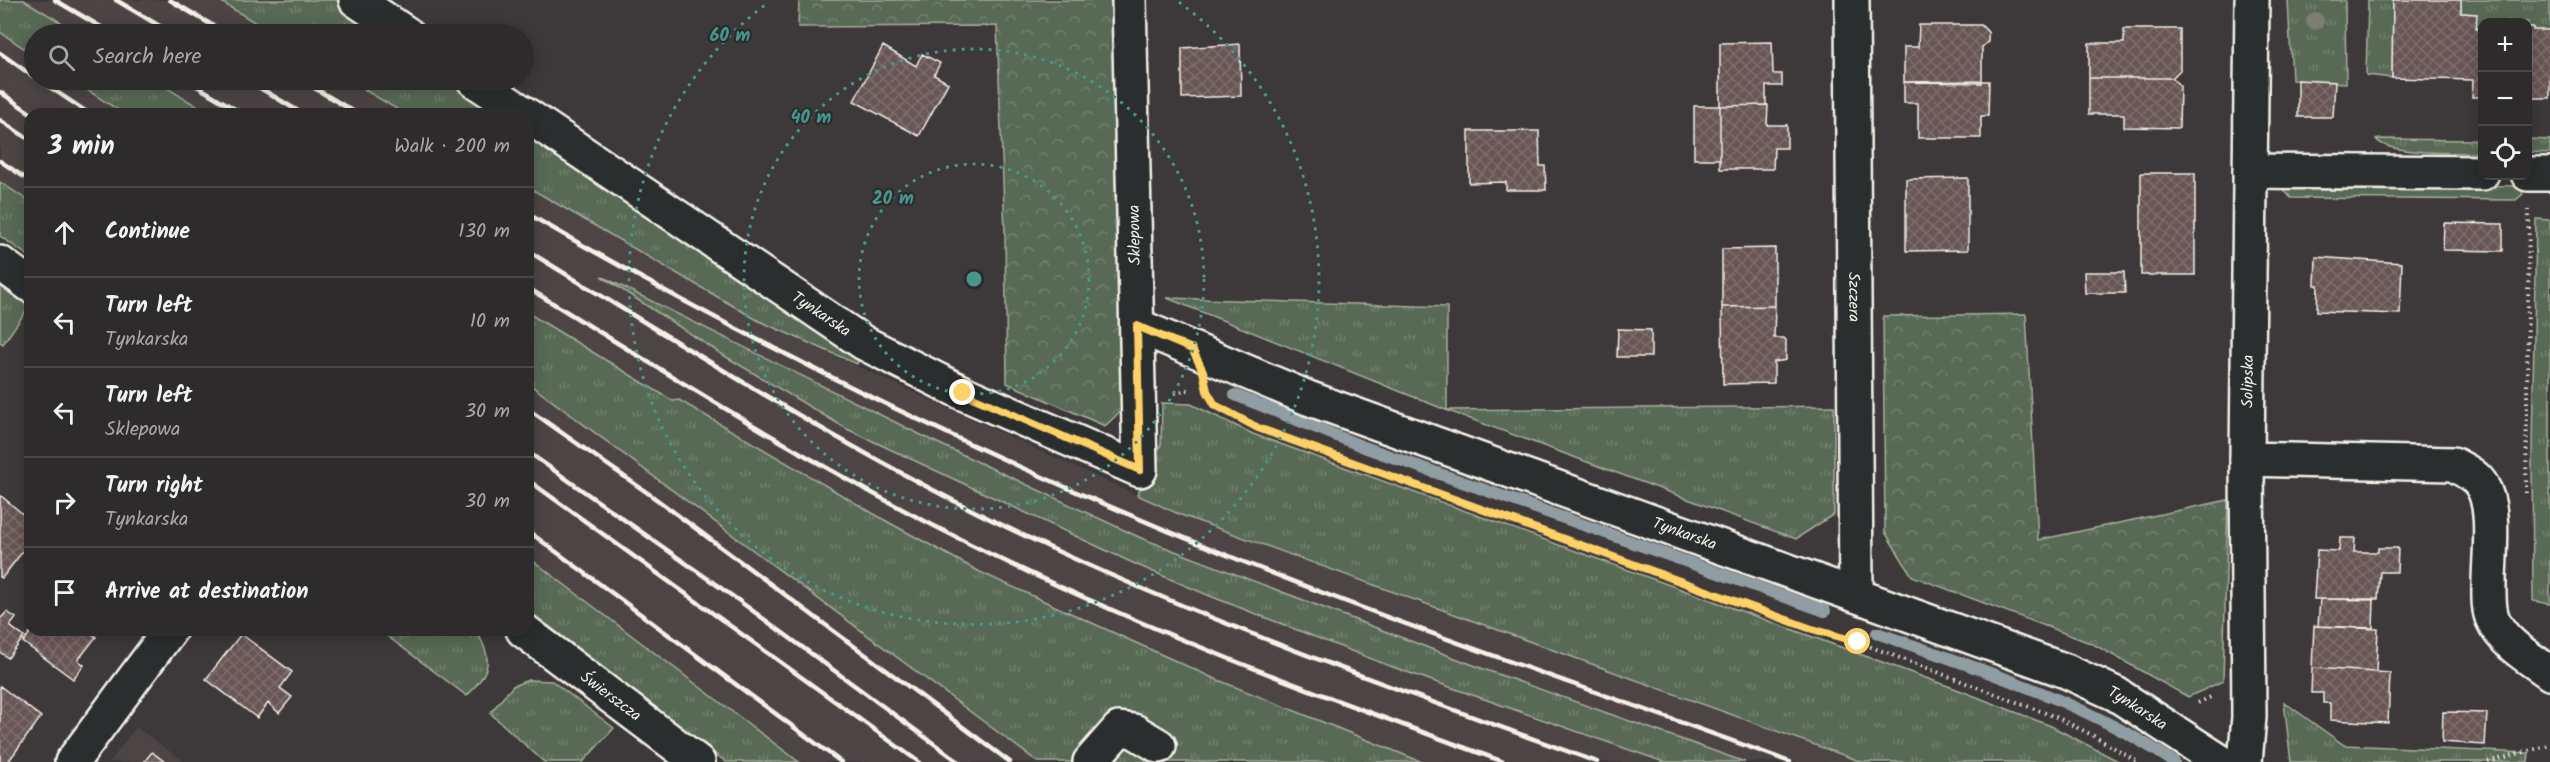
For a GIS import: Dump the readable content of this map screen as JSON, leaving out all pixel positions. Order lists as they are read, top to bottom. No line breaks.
{"streets":{"street":["Sklepowa","Szczera","Tynkarska","Solipska","Świerszcza"]},"crossings":[["Sklepowa","Tynkarska"],["Szczera","Tynkarska"]],"page":{"map_buttons":["+","−"],"search":"Search here","heading":["3 min","Walk · 200 m"],"list":[["Continue","130 m"],["Turn left","Tynkarska","10 m"],["Turn left","Sklepowa","30 m"],["Turn right","Tynkarska","30 m"],"Arrive at destination"]},"rings":["60 m","40 m","20 m"]}
